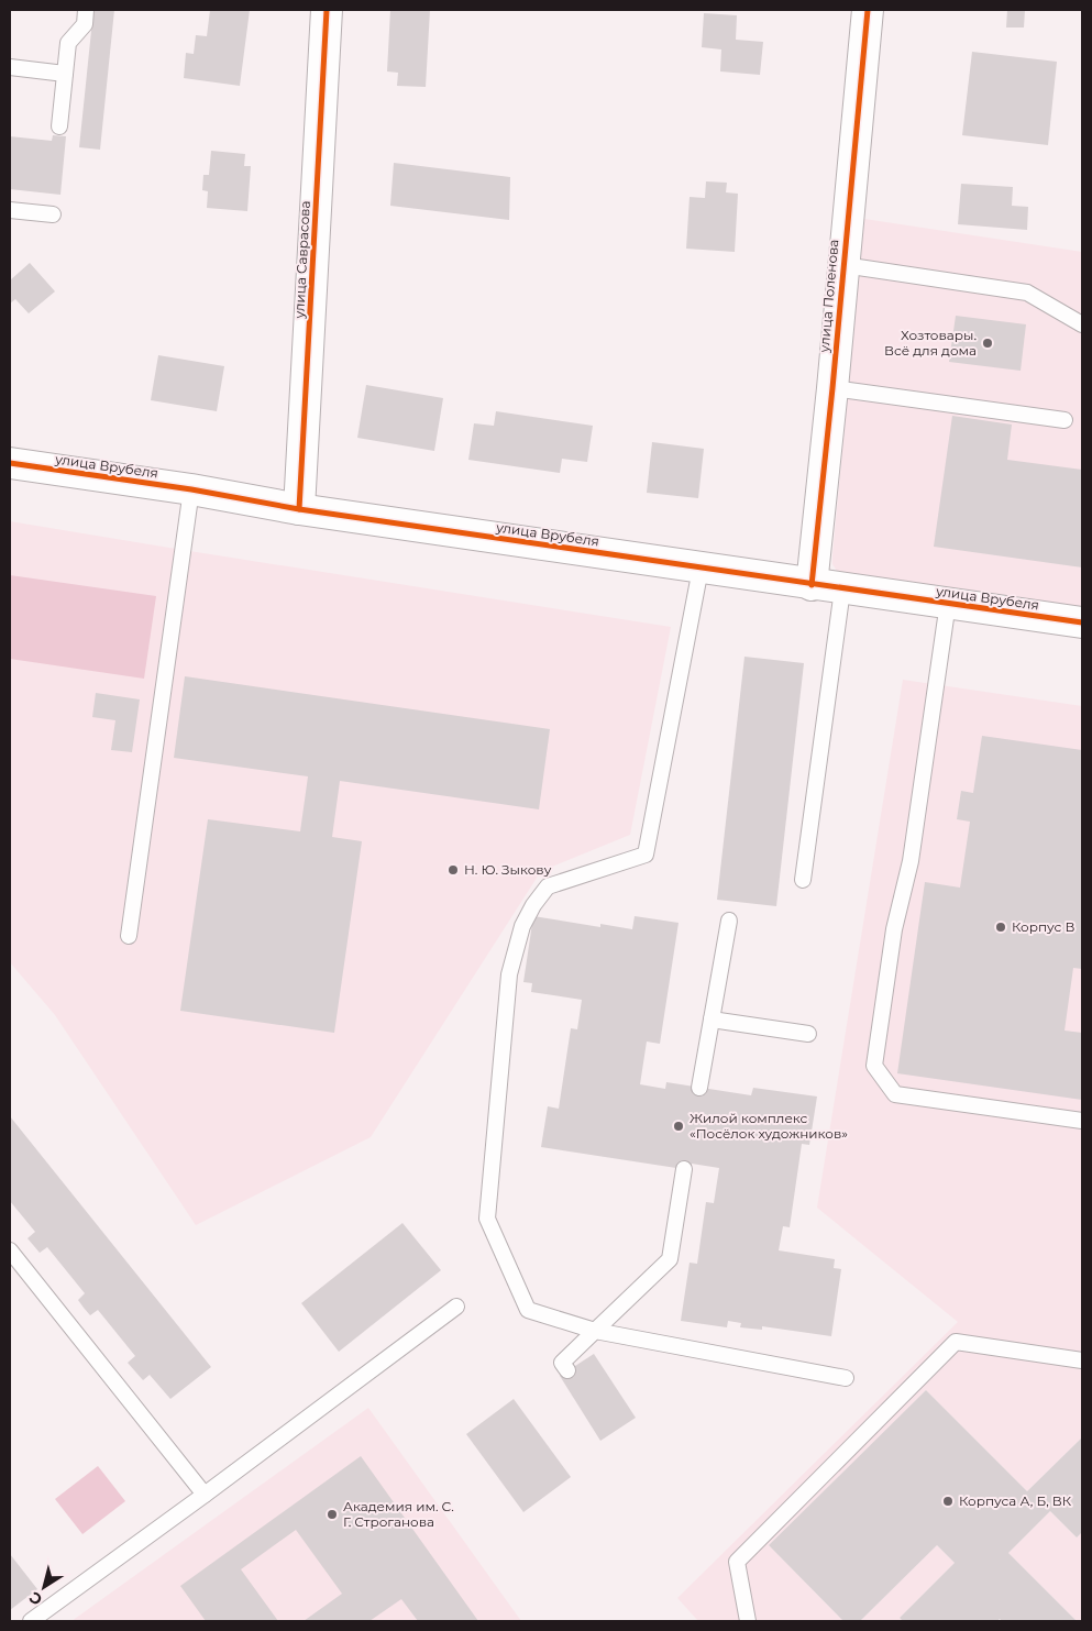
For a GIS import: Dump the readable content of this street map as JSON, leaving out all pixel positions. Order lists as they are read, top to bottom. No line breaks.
{"streets":{"street":["улица Саврасова","улица Поленова","улица Врубеля"]},"crossings":[["улица Саврасова","улица Врубеля"],["улица Поленова","улица Врубеля"]],"places":["Хозтовары. Всё для дома","Н. Ю. Зыкову","Корпус В","Жилой комплекс «Посёлок художников»","Корпуса А, Б, ВК","Академия им. С. Г. Строганова"],"north":"bottom left"}
